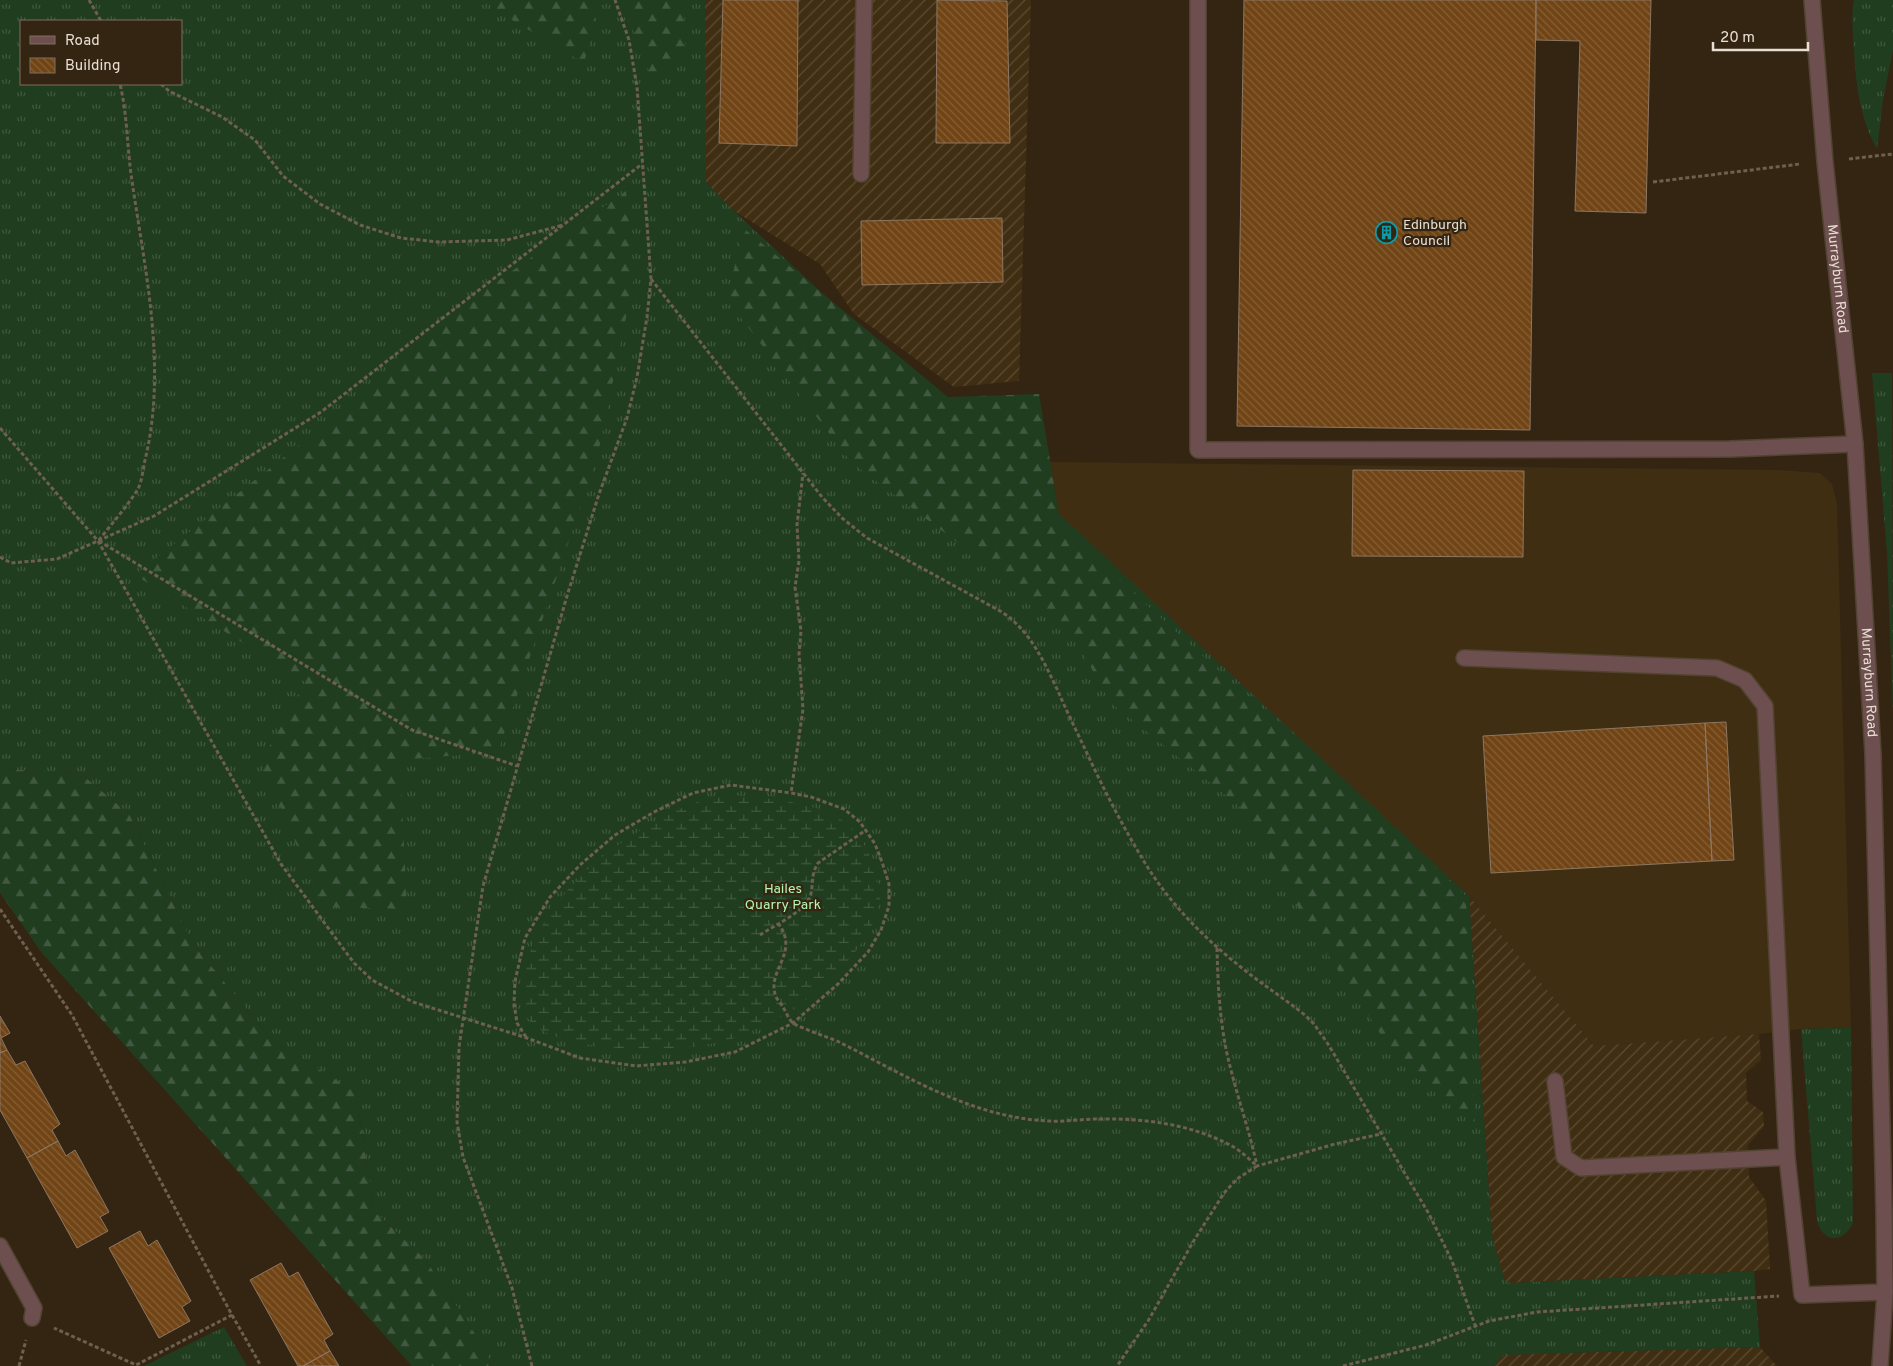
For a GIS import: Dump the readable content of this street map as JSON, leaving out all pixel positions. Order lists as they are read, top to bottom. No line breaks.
{"streets":{"street":["Murrayburn Road"]},"parks":["Hailes Quarry Park"],"places":{"building":["Edinburgh Council"]},"legend":["Road","Building"],"scale_bar":"20 m"}
